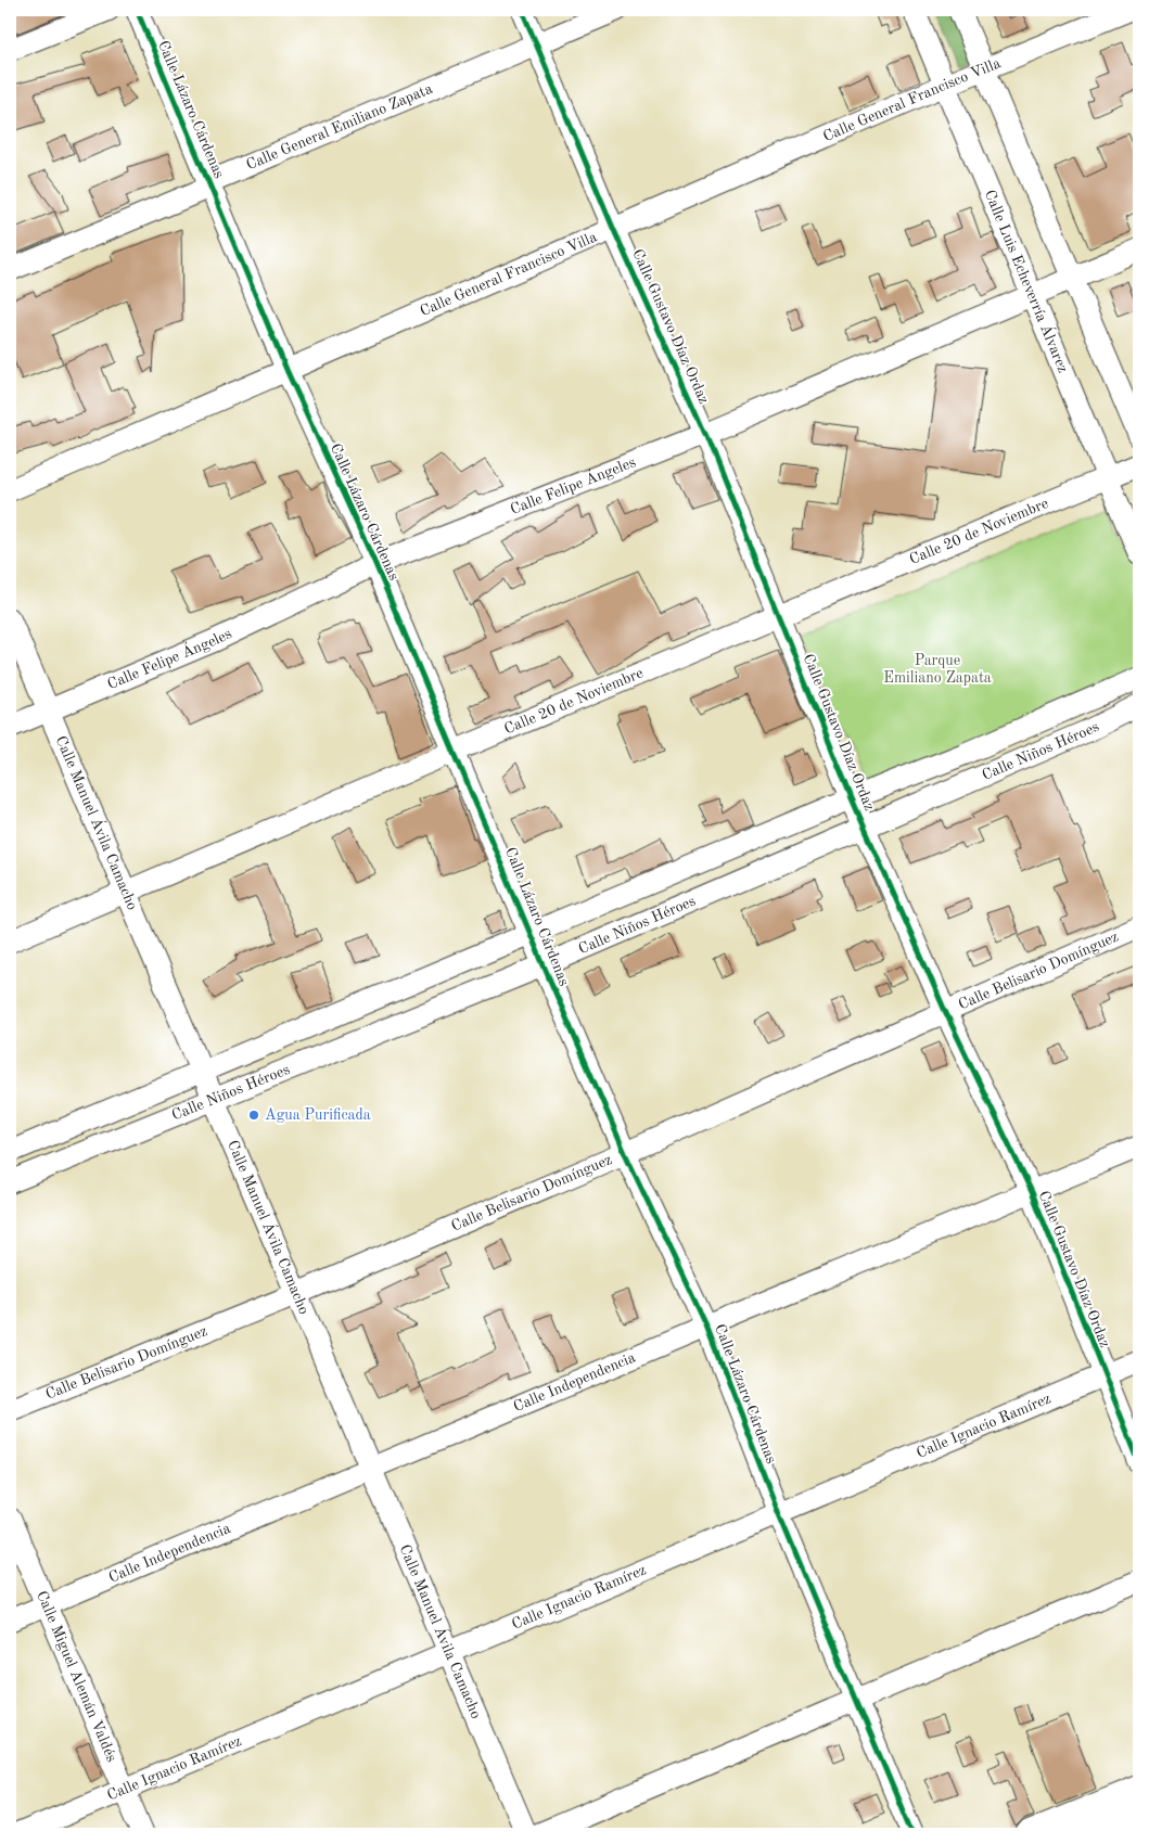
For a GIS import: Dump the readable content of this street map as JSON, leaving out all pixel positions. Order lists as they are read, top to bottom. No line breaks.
{"streets":{"street":["Calle General Francisco Villa","Calle Lázaro Cárdenas","Calle General Emiliano Zapata","Calle Luis Echeverría Álvarez","Calle Gustavo Díaz Ordaz","Calle Felipe Ángeles","Calle 20 de Noviembre","Calle Niños Héroes","Calle Manuel Ávila Camacho","Calle Belisario Domínguez","Calle Independencia","Calle Ignacio Ramírez","Calle Miguel Alemán Valdés"]},"crossings":[["Calle General Francisco Villa","Calle Lázaro Cárdenas"],["Calle General Francisco Villa","Calle Luis Echeverría Álvarez"],["Calle General Francisco Villa","Calle Gustavo Díaz Ordaz"],["Calle Lázaro Cárdenas","Calle General Emiliano Zapata"],["Calle Lázaro Cárdenas","Calle Felipe Ángeles"],["Calle Lázaro Cárdenas","Calle 20 de Noviembre"],["Calle Lázaro Cárdenas","Calle Niños Héroes"],["Calle Lázaro Cárdenas","Calle Belisario Domínguez"],["Calle Lázaro Cárdenas","Calle Independencia"],["Calle Lázaro Cárdenas","Calle Ignacio Ramírez"],["Calle General Emiliano Zapata","Calle Gustavo Díaz Ordaz"],["Calle Luis Echeverría Álvarez","Calle Felipe Ángeles"],["Calle Luis Echeverría Álvarez","Calle 20 de Noviembre"],["Calle Gustavo Díaz Ordaz","Calle Felipe Ángeles"],["Calle Gustavo Díaz Ordaz","Calle 20 de Noviembre"],["Calle Gustavo Díaz Ordaz","Calle Niños Héroes"],["Calle Gustavo Díaz Ordaz","Calle Belisario Domínguez"],["Calle Gustavo Díaz Ordaz","Calle Independencia"],["Calle Gustavo Díaz Ordaz","Calle Ignacio Ramírez"],["Calle Felipe Ángeles","Calle Manuel Ávila Camacho"],["Calle 20 de Noviembre","Calle Manuel Ávila Camacho"],["Calle Niños Héroes","Calle Manuel Ávila Camacho"],["Calle Manuel Ávila Camacho","Calle Belisario Domínguez"],["Calle Manuel Ávila Camacho","Calle Independencia"],["Calle Manuel Ávila Camacho","Calle Ignacio Ramírez"],["Calle Independencia","Calle Miguel Alemán Valdés"],["Calle Ignacio Ramírez","Calle Miguel Alemán Valdés"]],"parks":["Parque Emiliano Zapata"],"places":["Agua Purificada"]}
